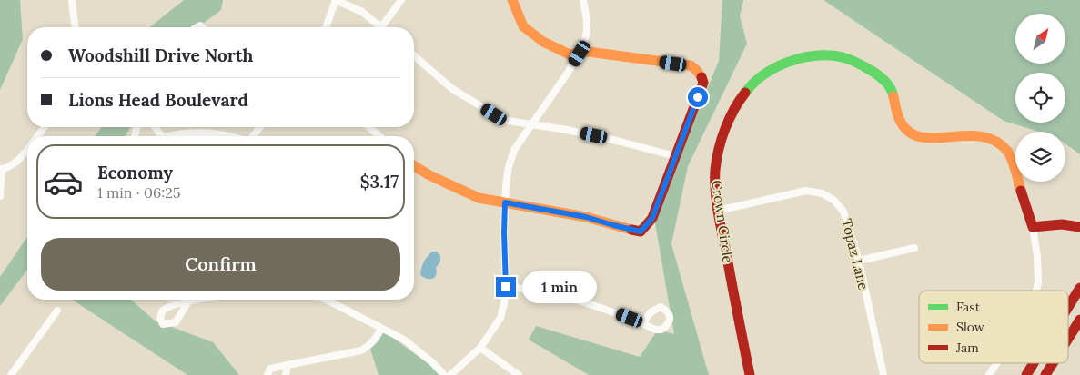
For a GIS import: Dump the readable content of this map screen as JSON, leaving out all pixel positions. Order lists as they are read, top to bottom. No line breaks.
{"streets":{"street":["Crown Circle","Topaz Lane"]},"crossings":[["Crown Circle","Topaz Lane"]],"legend":["Fast","Slow","Jam"],"north":"top right","page":{"banner":["Woodshill Drive North","Lions Head Boulevard"],"list":[{"name":"Economy","note":"1 min · 06:25","value":"$3.17"}],"buttons":"Confirm","bubble":"1 min"}}
